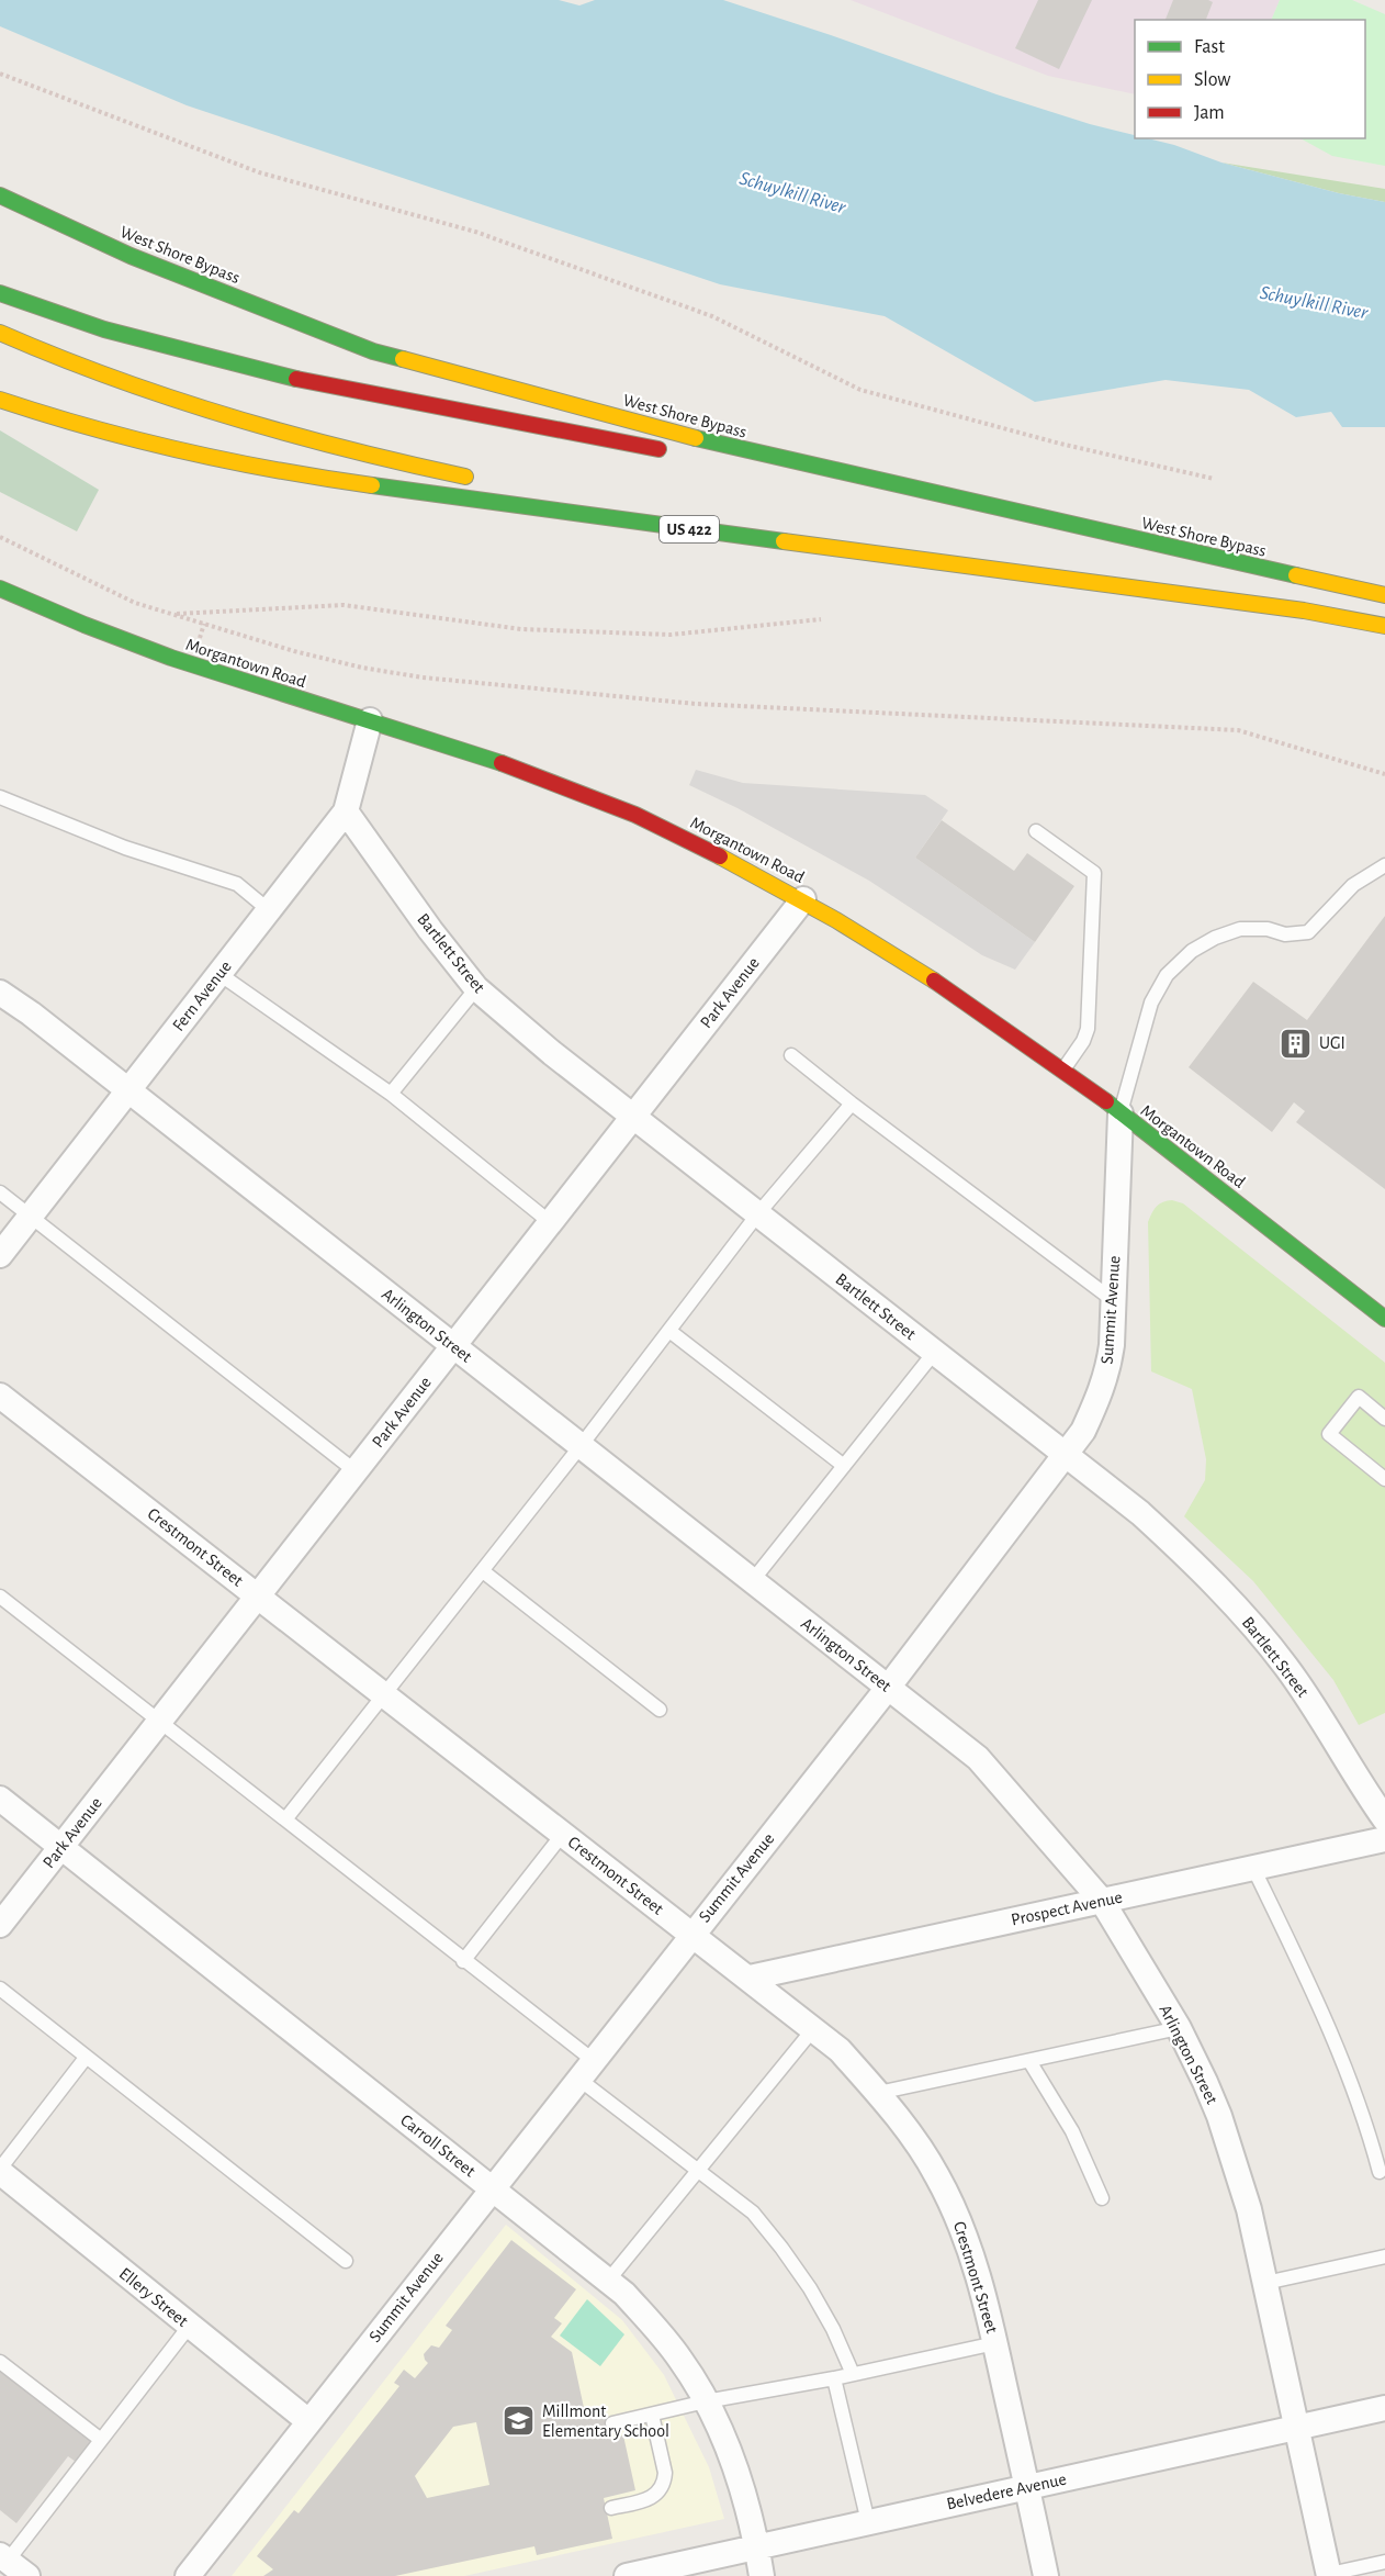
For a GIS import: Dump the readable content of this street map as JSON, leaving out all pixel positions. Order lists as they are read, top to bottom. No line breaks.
{"streets":{"main road":["West Shore Bypass","US 422","Morgantown Road"],"street":["Bartlett Street","Park Avenue","Fern Avenue","Summit Avenue","Arlington Street","Crestmont Street","Prospect Avenue","Carroll Street","Ellery Street","Belvedere Avenue"]},"crossings":[["Morgantown Road","Park Avenue"],["Morgantown Road","Fern Avenue"],["Morgantown Road","Summit Avenue"],["Bartlett Street","Park Avenue"],["Bartlett Street","Fern Avenue"],["Bartlett Street","Summit Avenue"],["Park Avenue","Arlington Street"],["Park Avenue","Crestmont Street"],["Park Avenue","Carroll Street"],["Fern Avenue","Arlington Street"],["Summit Avenue","Arlington Street"],["Summit Avenue","Crestmont Street"],["Summit Avenue","Carroll Street"],["Summit Avenue","Ellery Street"],["Arlington Street","Prospect Avenue"],["Arlington Street","Belvedere Avenue"],["Crestmont Street","Prospect Avenue"],["Crestmont Street","Belvedere Avenue"],["Carroll Street","Belvedere Avenue"]],"water":["Schuylkill River"],"places":{"building":["UGI"],"school or university":["Millmont Elementary School"]},"legend":["Fast","Slow","Jam"]}
